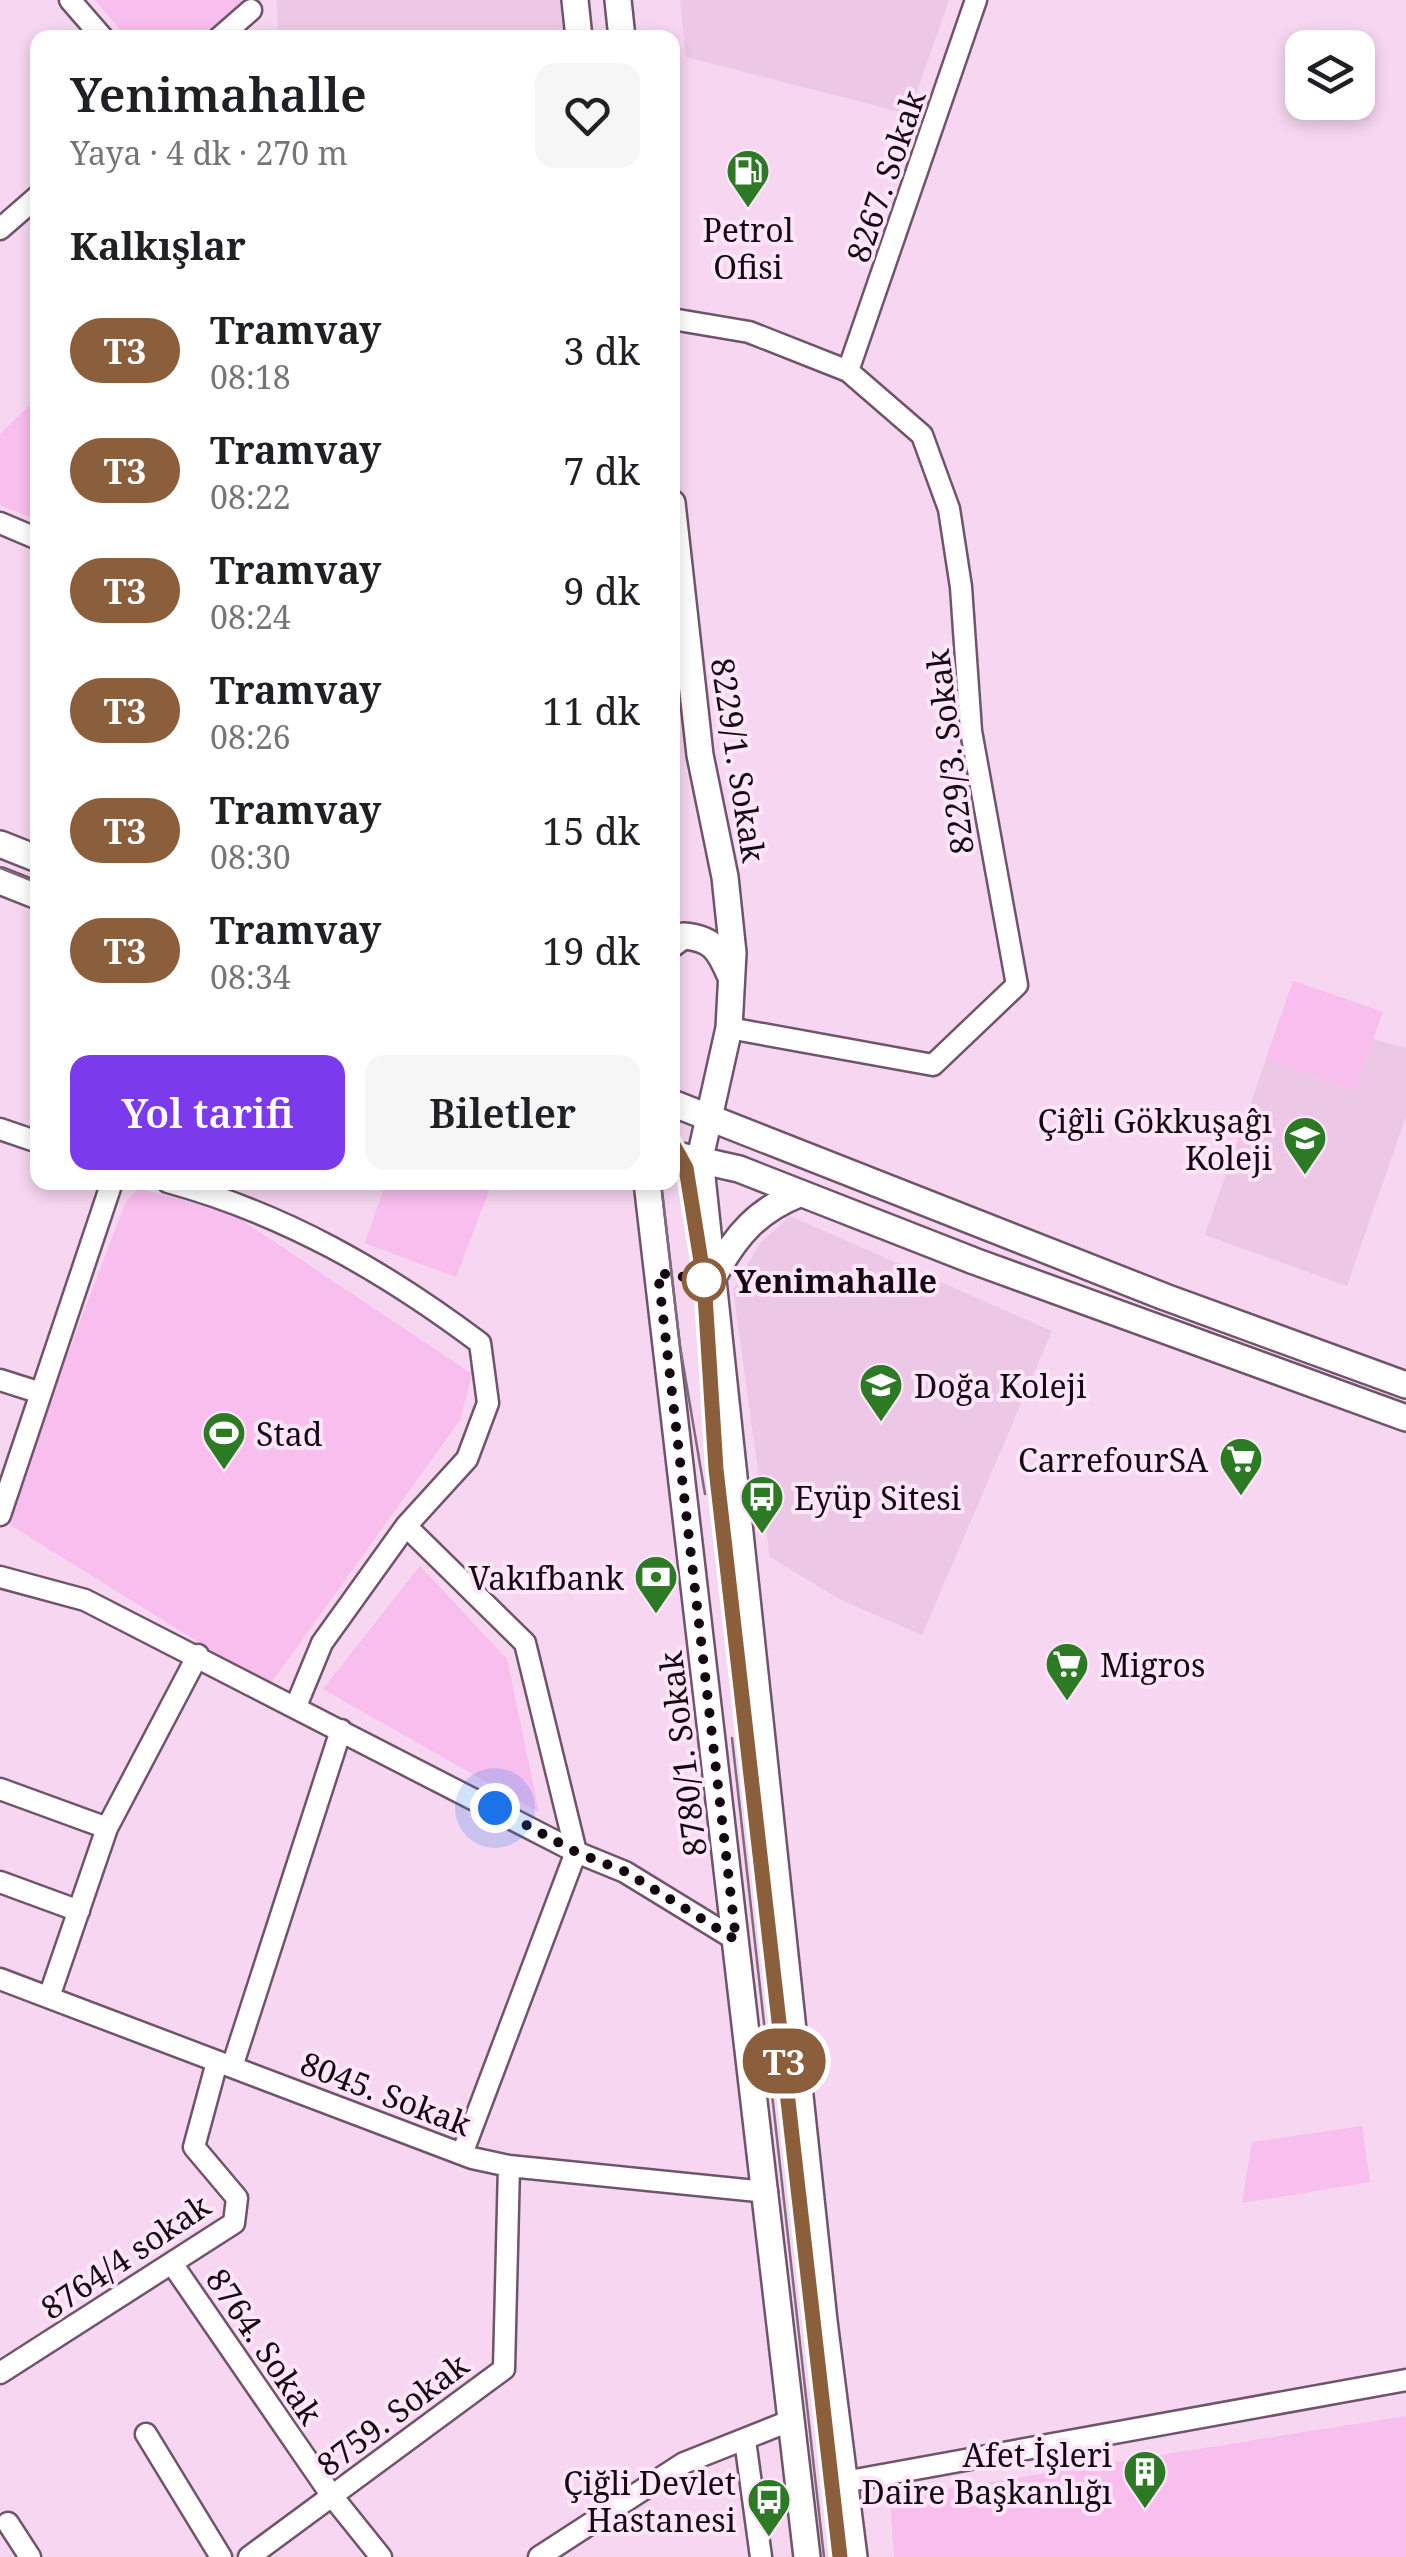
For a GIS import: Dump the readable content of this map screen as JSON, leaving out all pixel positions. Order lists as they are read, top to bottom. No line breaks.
{"streets":{"street":["8267. Sokak","8229/3. Sokak","8229/1. Sokak","8780/1. Sokak","8045. Sokak","8764/4 sokak","8764. Sokak","8759. Sokak"]},"crossings":[["8267. Sokak","8229/3. Sokak"],["8229/3. Sokak","8229/1. Sokak"],["8780/1. Sokak","8045. Sokak"],["8045. Sokak","8764/4 sokak"],["8045. Sokak","8759. Sokak"],["8764/4 sokak","8764. Sokak"],["8764. Sokak","8759. Sokak"]],"places":{"fuel station":["Petrol Ofisi"],"school or university":["Çiĝli Gökkuşaĝı Koleji","Doğa Koleji"],"other":["Yenimahalle"],"sports":["Stad"],"supermarket":["CarrefourSA","Migros"],"bus stop":["Eyüp Sitesi","Çiğli Devlet Hastanesi"],"bank":["Vakıfbank"],"building":["Afet İşleri Daire Başkanlığı"]},"lines":["tram line T3"],"page":{"on_map":"T3","heading":[["Yenimahalle","Yaya · 4 dk · 270 m"],"Kalkışlar"],"list":[{"mark":"T3","name":"Tramvay","note":"08:18","value":"3 dk"},{"mark":"T3","name":"Tramvay","note":"08:22","value":"7 dk"},{"mark":"T3","name":"Tramvay","note":"08:24","value":"9 dk"},{"mark":"T3","name":"Tramvay","note":"08:26","value":"11 dk"},{"mark":"T3","name":"Tramvay","note":"08:30","value":"15 dk"},{"mark":"T3","name":"Tramvay","note":"08:34","value":"19 dk"}],"buttons":["Yol tarifi","Biletler"]}}
